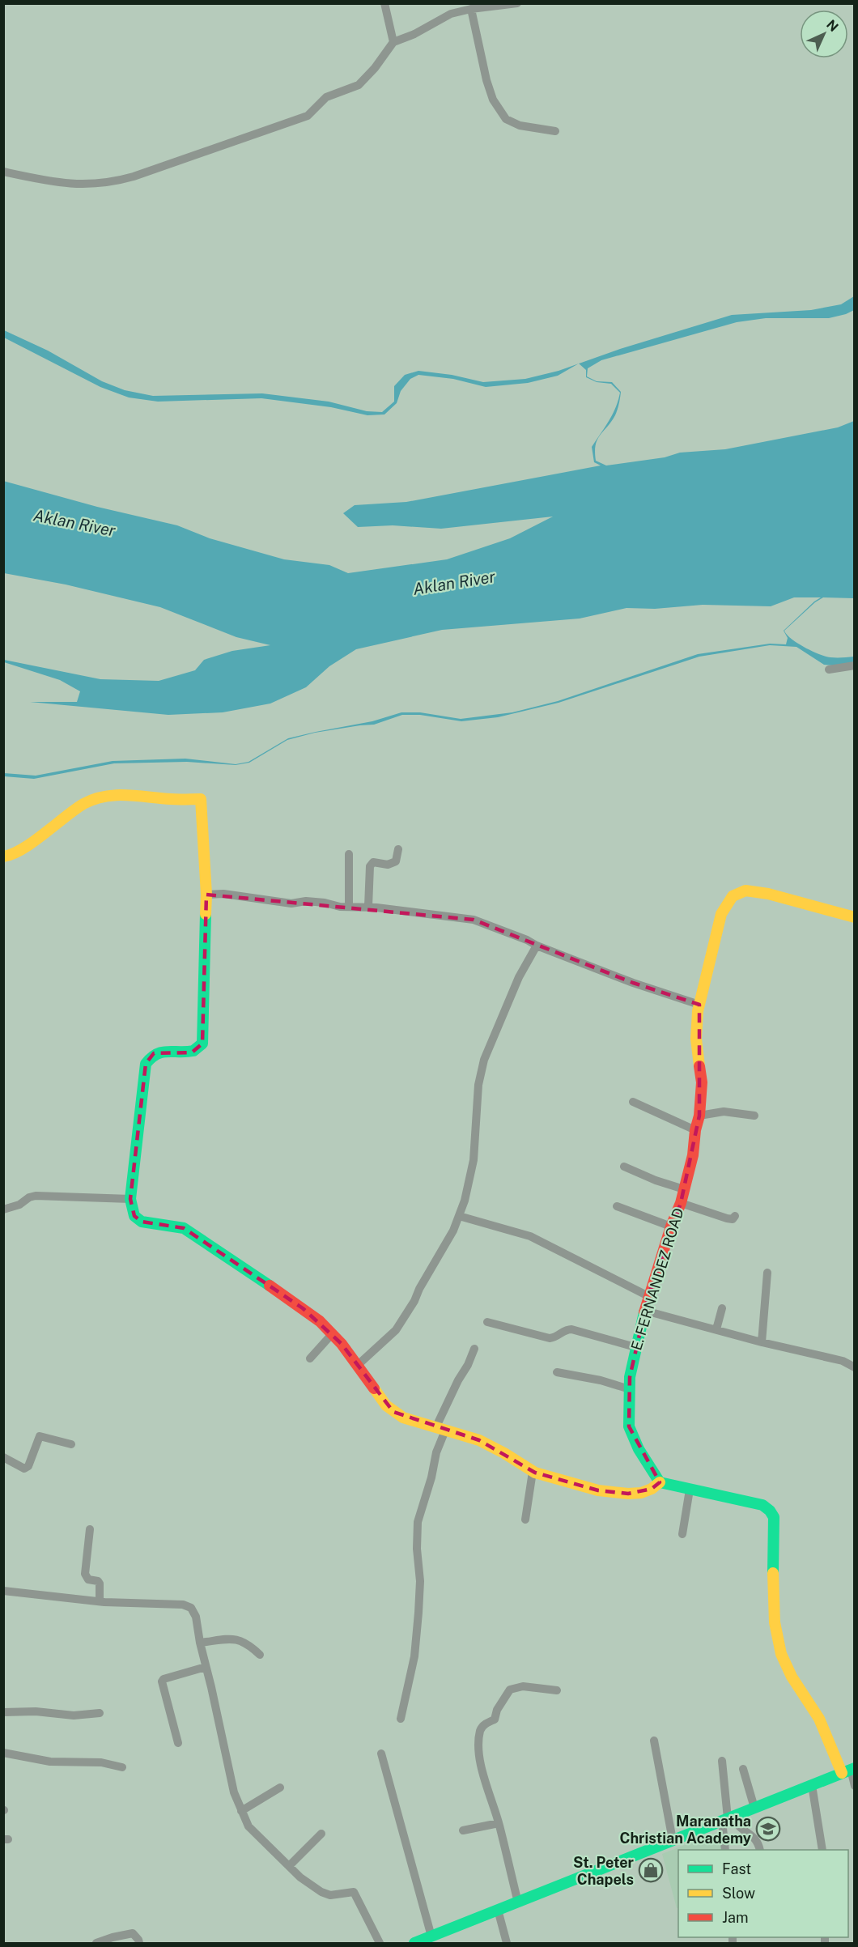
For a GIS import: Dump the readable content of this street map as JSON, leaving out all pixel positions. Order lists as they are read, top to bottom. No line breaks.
{"streets":{"street":["E. FERNANDEZ ROAD"]},"water":["Aklan River"],"places":{"school or university":["Maranatha Christian Academy"],"shop":["St. Peter Chapels"]},"legend":["Fast","Slow","Jam"],"north":"top right"}
